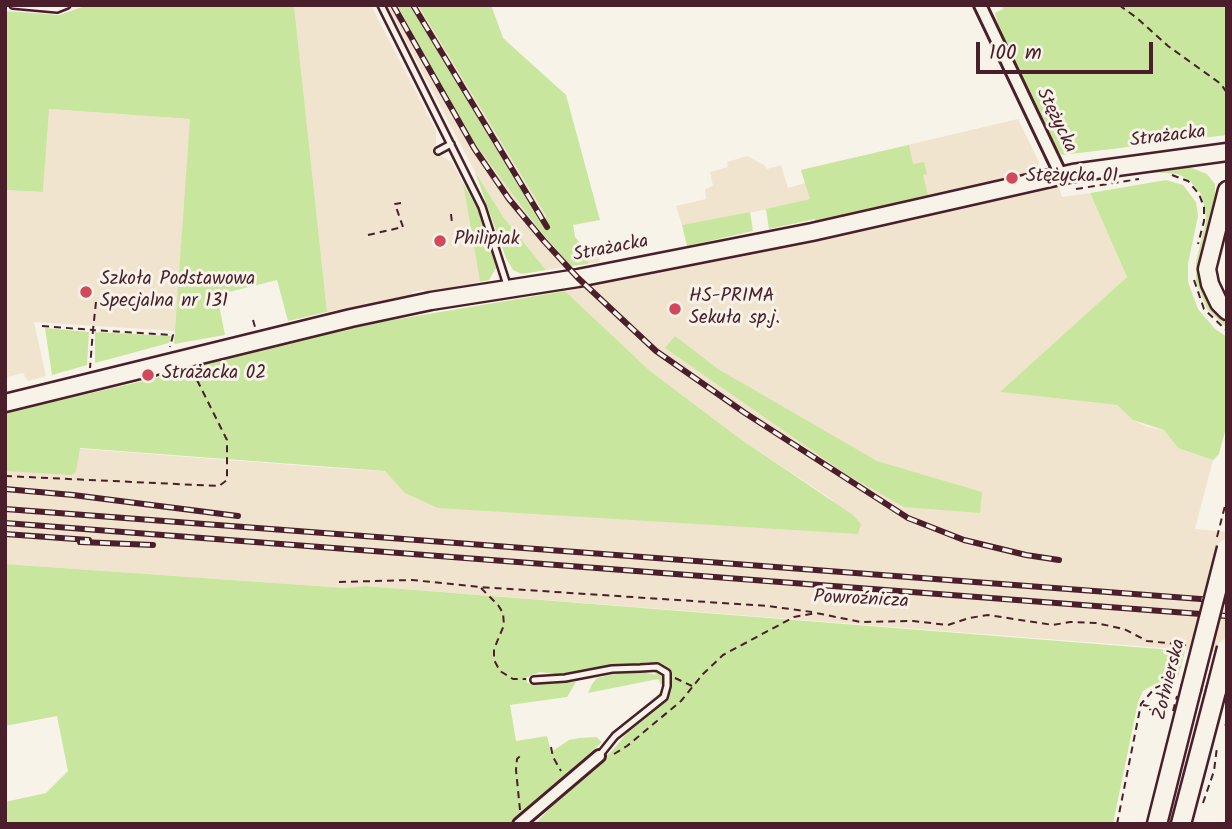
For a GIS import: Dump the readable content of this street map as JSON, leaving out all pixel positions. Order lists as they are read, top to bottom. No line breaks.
{"streets":{"main road":["Strażacka","Żołnierska"],"street":["Stężycka"],"path":["Powroźnicza"]},"crossings":[["Stężycka","Strażacka"]],"places":["Stężycka 01","Philipiak","Szkoła Podstawowa Specjalna nr 131","HS-PRIMA Sekuła sp.j.","Strażacka 02"],"scale_bar":"100 m"}
